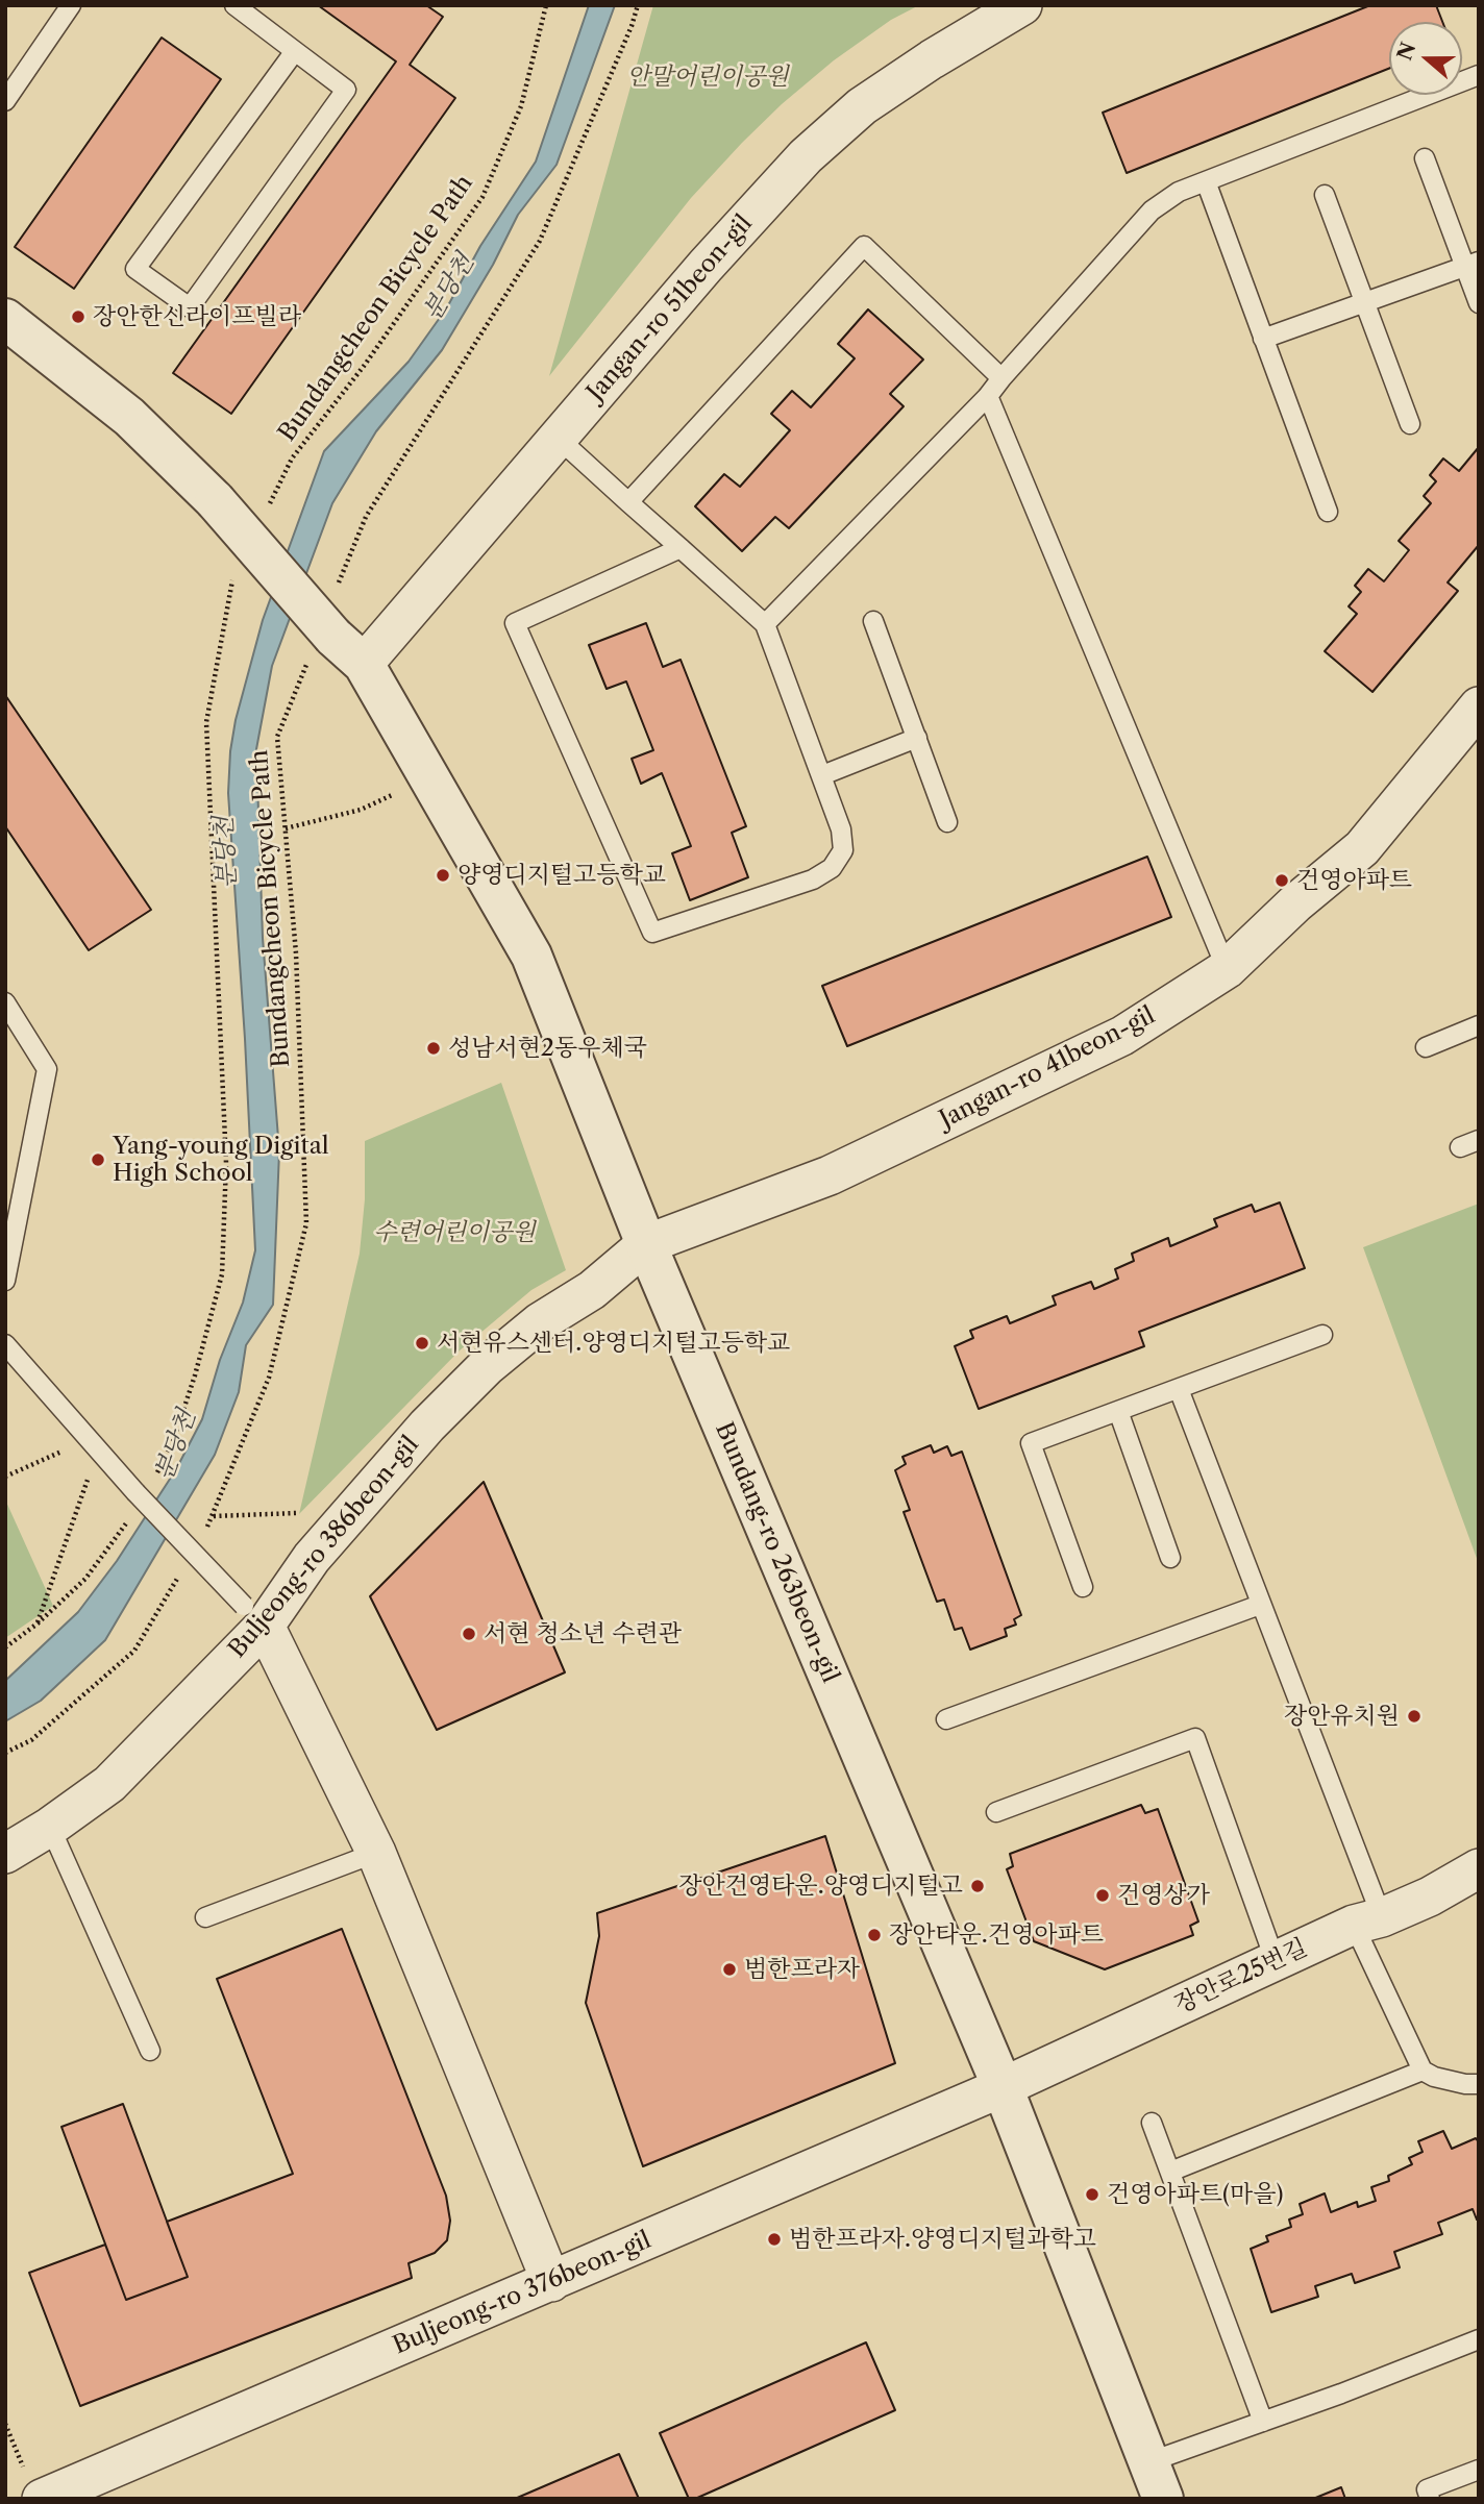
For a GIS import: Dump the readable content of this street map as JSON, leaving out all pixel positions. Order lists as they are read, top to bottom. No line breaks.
{"streets":{"street":["Jangan-ro 51beon-gil","Jangan-ro 41beon-gil","Buljeong-ro 386beon-gil","Bundang-ro 263beon-gil","장안로25번길","Buljeong-ro 376beon-gil"],"path":["Bundangcheon Bicycle Path"]},"crossings":[["Bundangcheon Bicycle Path","Bundang-ro 263beon-gil"],["Jangan-ro 51beon-gil","Bundang-ro 263beon-gil"],["Jangan-ro 41beon-gil","Buljeong-ro 386beon-gil"],["Jangan-ro 41beon-gil","Bundang-ro 263beon-gil"],["Buljeong-ro 386beon-gil","Bundang-ro 263beon-gil"],["Bundang-ro 263beon-gil","장안로25번길"],["Bundang-ro 263beon-gil","Buljeong-ro 376beon-gil"],["장안로25번길","Buljeong-ro 376beon-gil"]],"water":["분당천"],"parks":["안말어린이공원","수련어린이공원"],"places":["장안한신라이프빌라","양영디지털고등학교","건영아파트","성남서현2동우체국","Yang-young Digital High School","서현유스센터.양영디지털고등학교","서현 청소년 수련관","장안유치원","장안건영타운.양영디지털고","건영상가","장안타운.건영아파트","범한프라자","건영아파트(마을)","범한프라자.양영디지털과학고"],"north":"left"}
